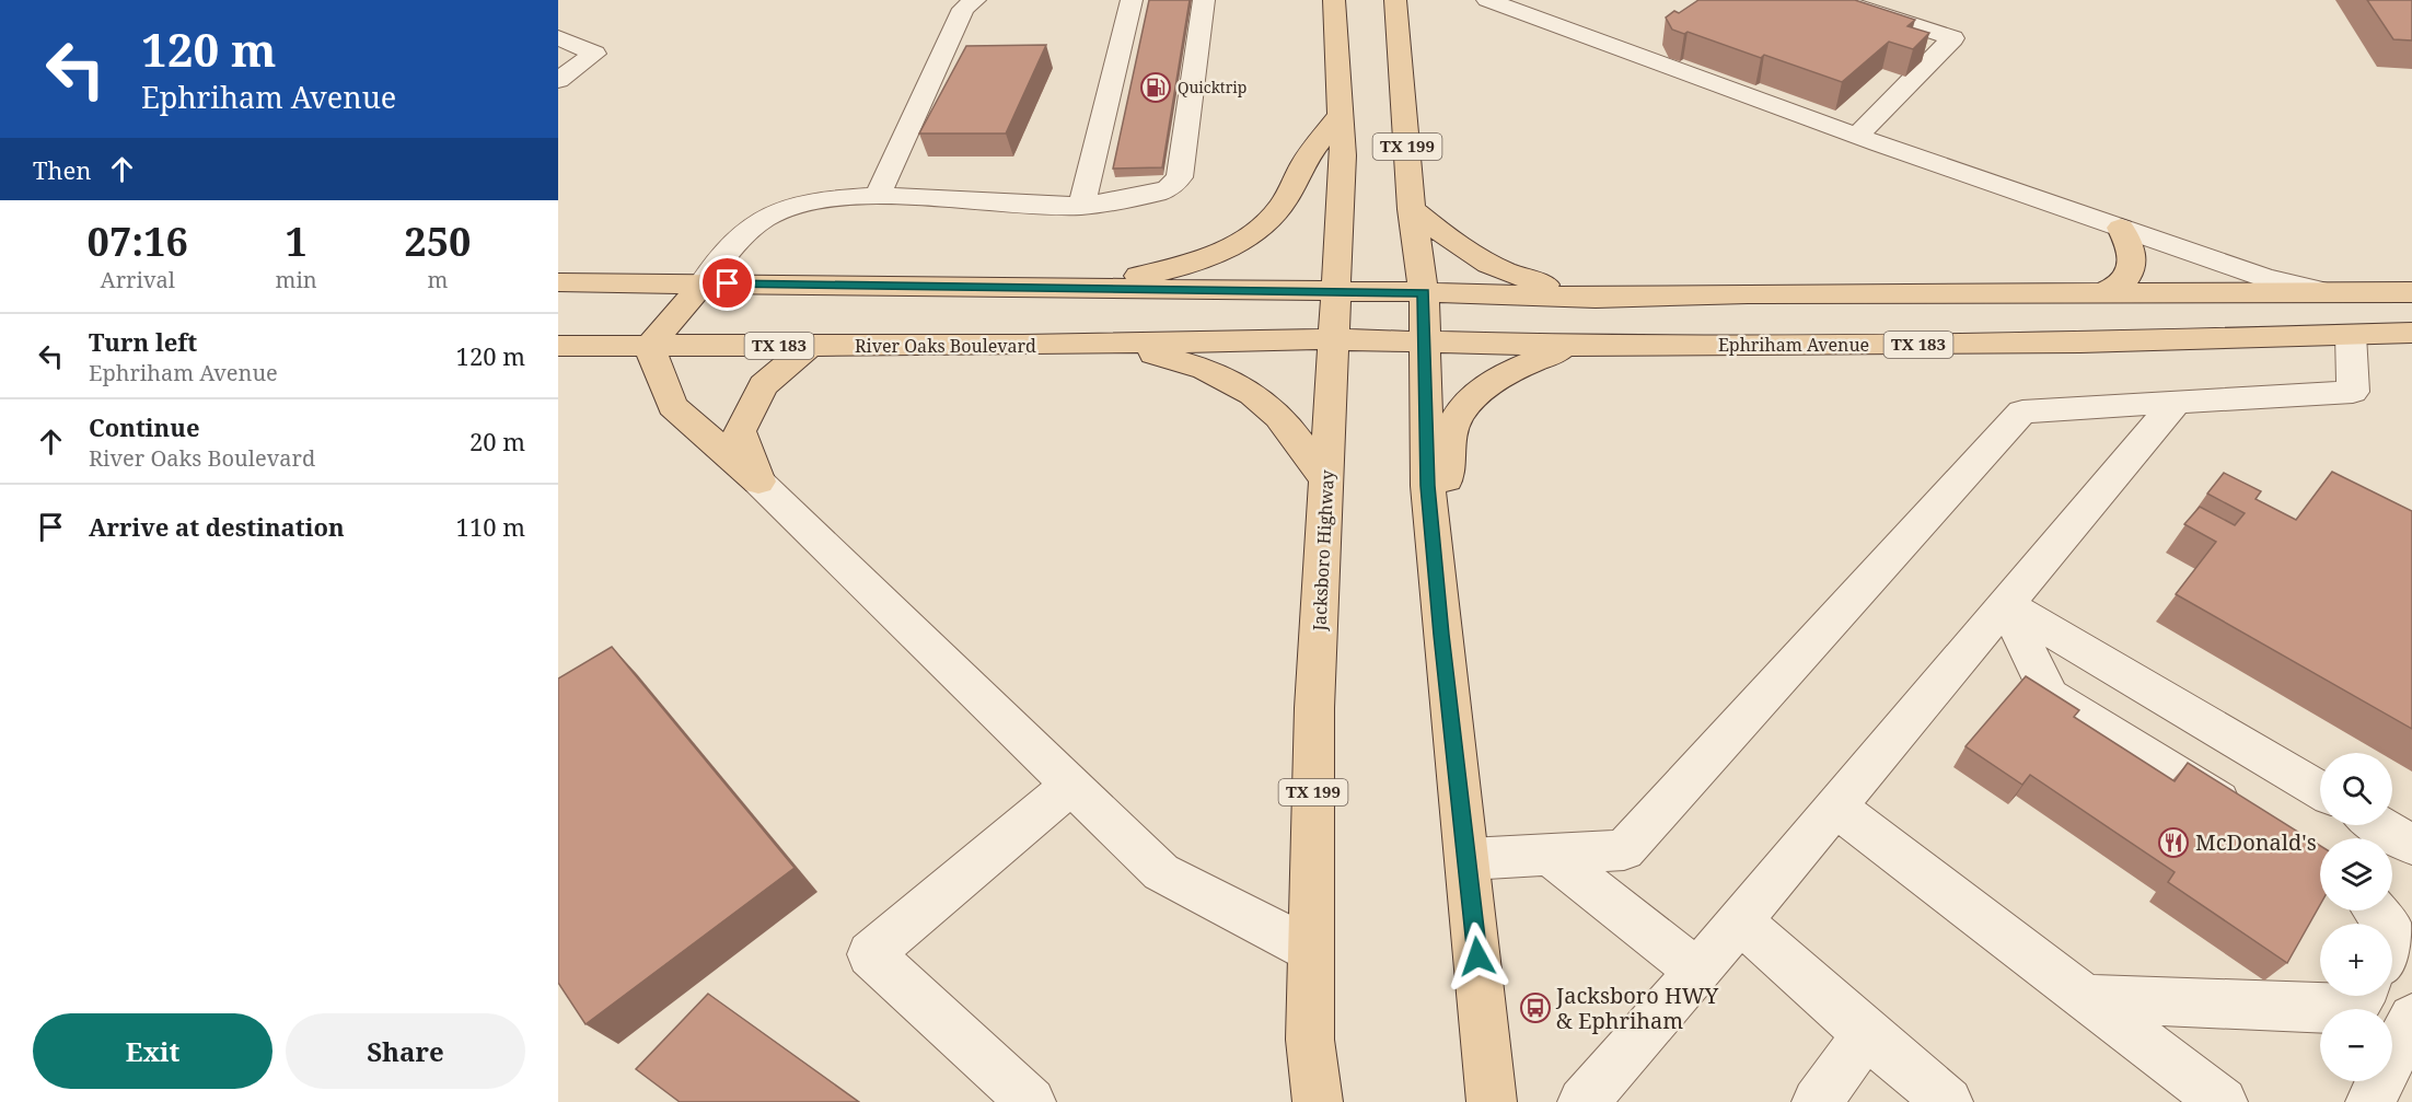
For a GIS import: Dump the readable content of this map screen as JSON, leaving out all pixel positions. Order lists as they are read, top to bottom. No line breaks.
{"streets":{"main road":["TX 199","Ephriham Avenue","TX 183","River Oaks Boulevard","Jacksboro Highway"]},"crossings":[["TX 199","Ephriham Avenue"],["Ephriham Avenue","River Oaks Boulevard"],["Ephriham Avenue","Jacksboro Highway"],["River Oaks Boulevard","Jacksboro Highway"]],"places":{"fuel station":["Quicktrip"],"restaurant":["McDonald's"],"bus stop":["Jacksboro HWY & Ephriham"]},"page":{"turn":["120 m","Ephriham Avenue"],"then":"Then","eta":["07:16","Arrival","1","min","250","m"],"list":[{"name":"Turn left","note":"Ephriham Avenue","value":"120 m"},{"name":"Continue","note":"River Oaks Boulevard","value":"20 m"},{"name":"Arrive at destination","value":"110 m"}],"map_buttons":["+","−"],"buttons":["Exit","Share"]}}
